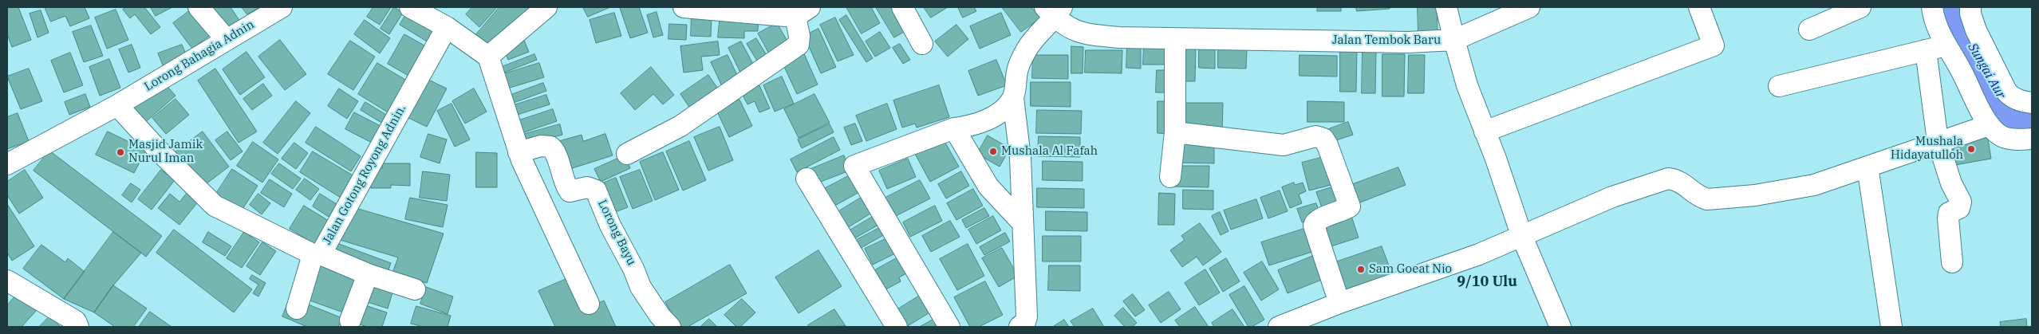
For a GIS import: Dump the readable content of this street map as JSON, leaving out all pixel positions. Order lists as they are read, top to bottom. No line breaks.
{"streets":{"street":["Jalan Tembok Baru","Lorong Bahagia Adnin","Jalan Gotong Royong Adnin.","Lorong Bayu"]},"crossings":[["Lorong Bahagia Adnin","Jalan Gotong Royong Adnin."]],"districts":["9/10 Ulu"],"water":["Sungai Aur"],"places":["Mushala Hidayatulloh","Mushala Al Fafah","Masjid Jamik Nurul Iman","Sam Goeat Nio"]}
